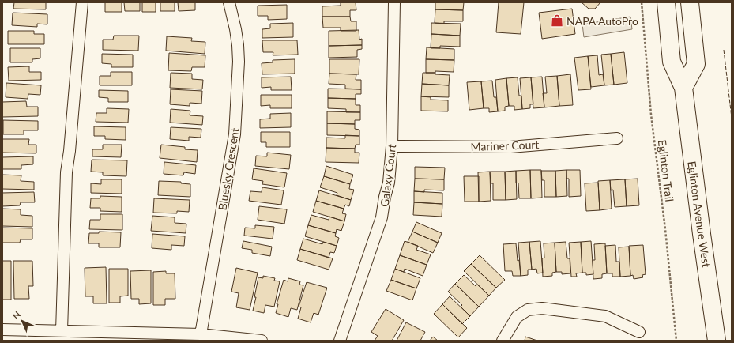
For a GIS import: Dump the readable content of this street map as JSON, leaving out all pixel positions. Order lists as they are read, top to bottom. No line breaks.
{"streets":{"main road":["Eglinton Avenue West"],"street":["Mariner Court","Bluesky Crescent","Galaxy Court"],"path":["Eglinton Trail"]},"crossings":[["Mariner Court","Galaxy Court"]],"places":{"shop":["NAPA AutoPro"]},"north":"top left"}
